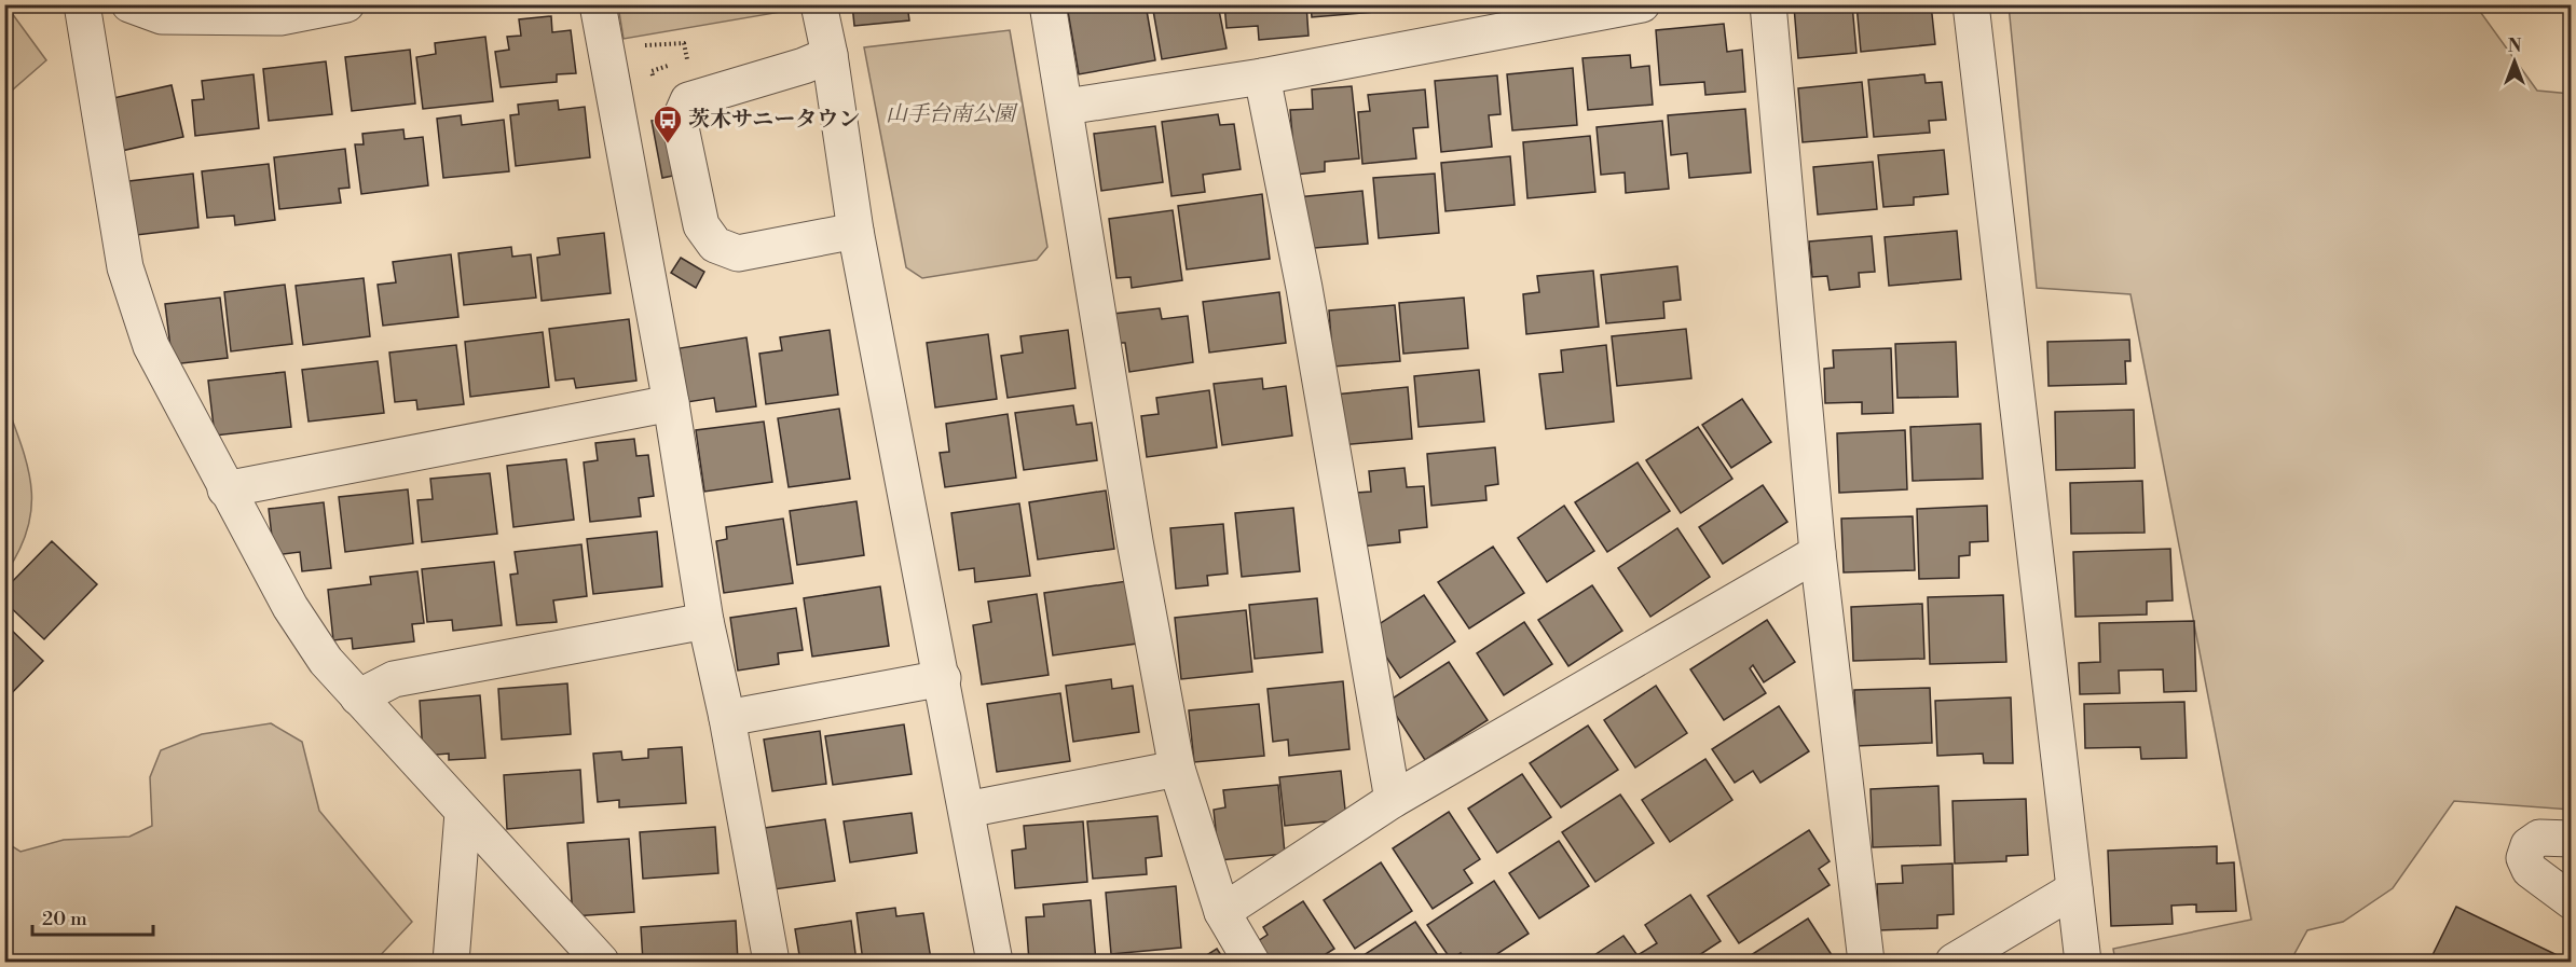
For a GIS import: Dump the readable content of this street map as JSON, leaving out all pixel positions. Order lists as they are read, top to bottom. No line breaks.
{"parks":["山手台南公園"],"places":{"bus stop":["茨木サニータウン"]},"scale_bar":"20 m","north":"top"}
